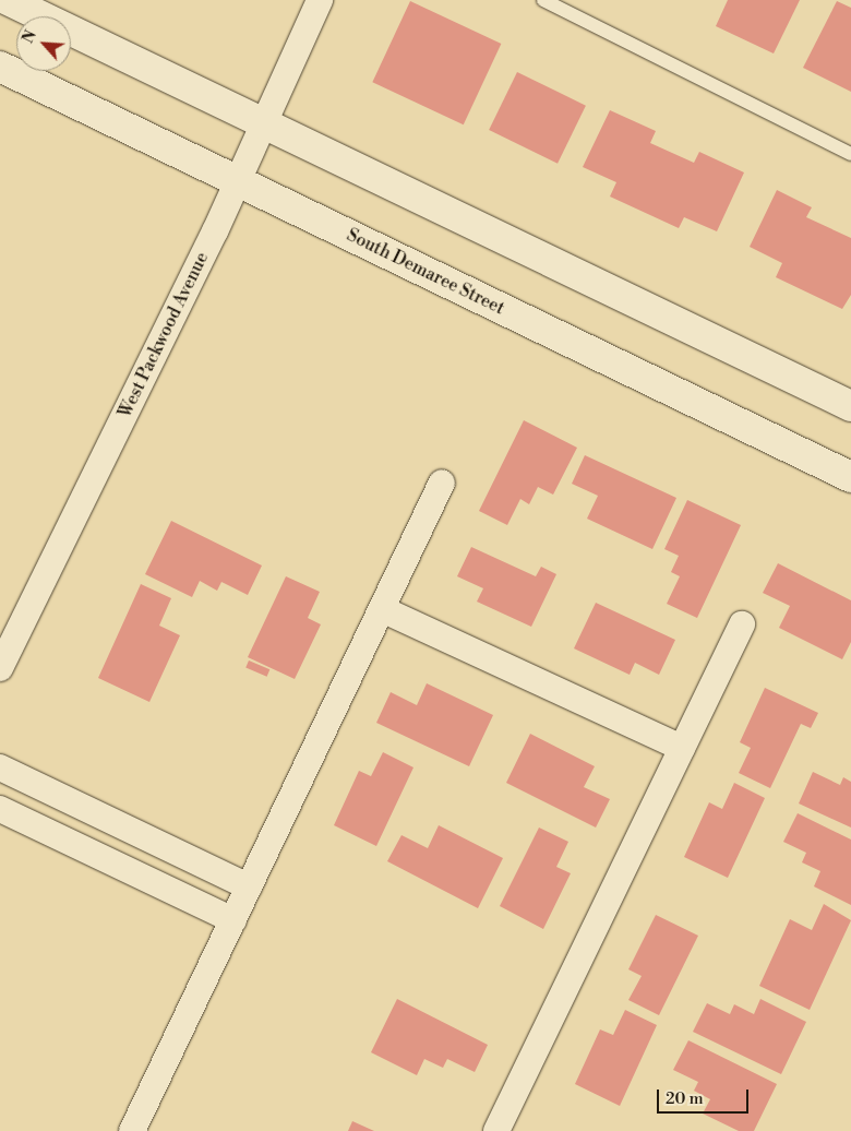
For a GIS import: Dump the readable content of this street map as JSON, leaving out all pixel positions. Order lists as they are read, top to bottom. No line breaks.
{"streets":{"main road":["South Demaree Street"],"street":["West Packwood Avenue"]},"crossings":[["South Demaree Street","West Packwood Avenue"]],"scale_bar":"20 m","north":"top left"}
